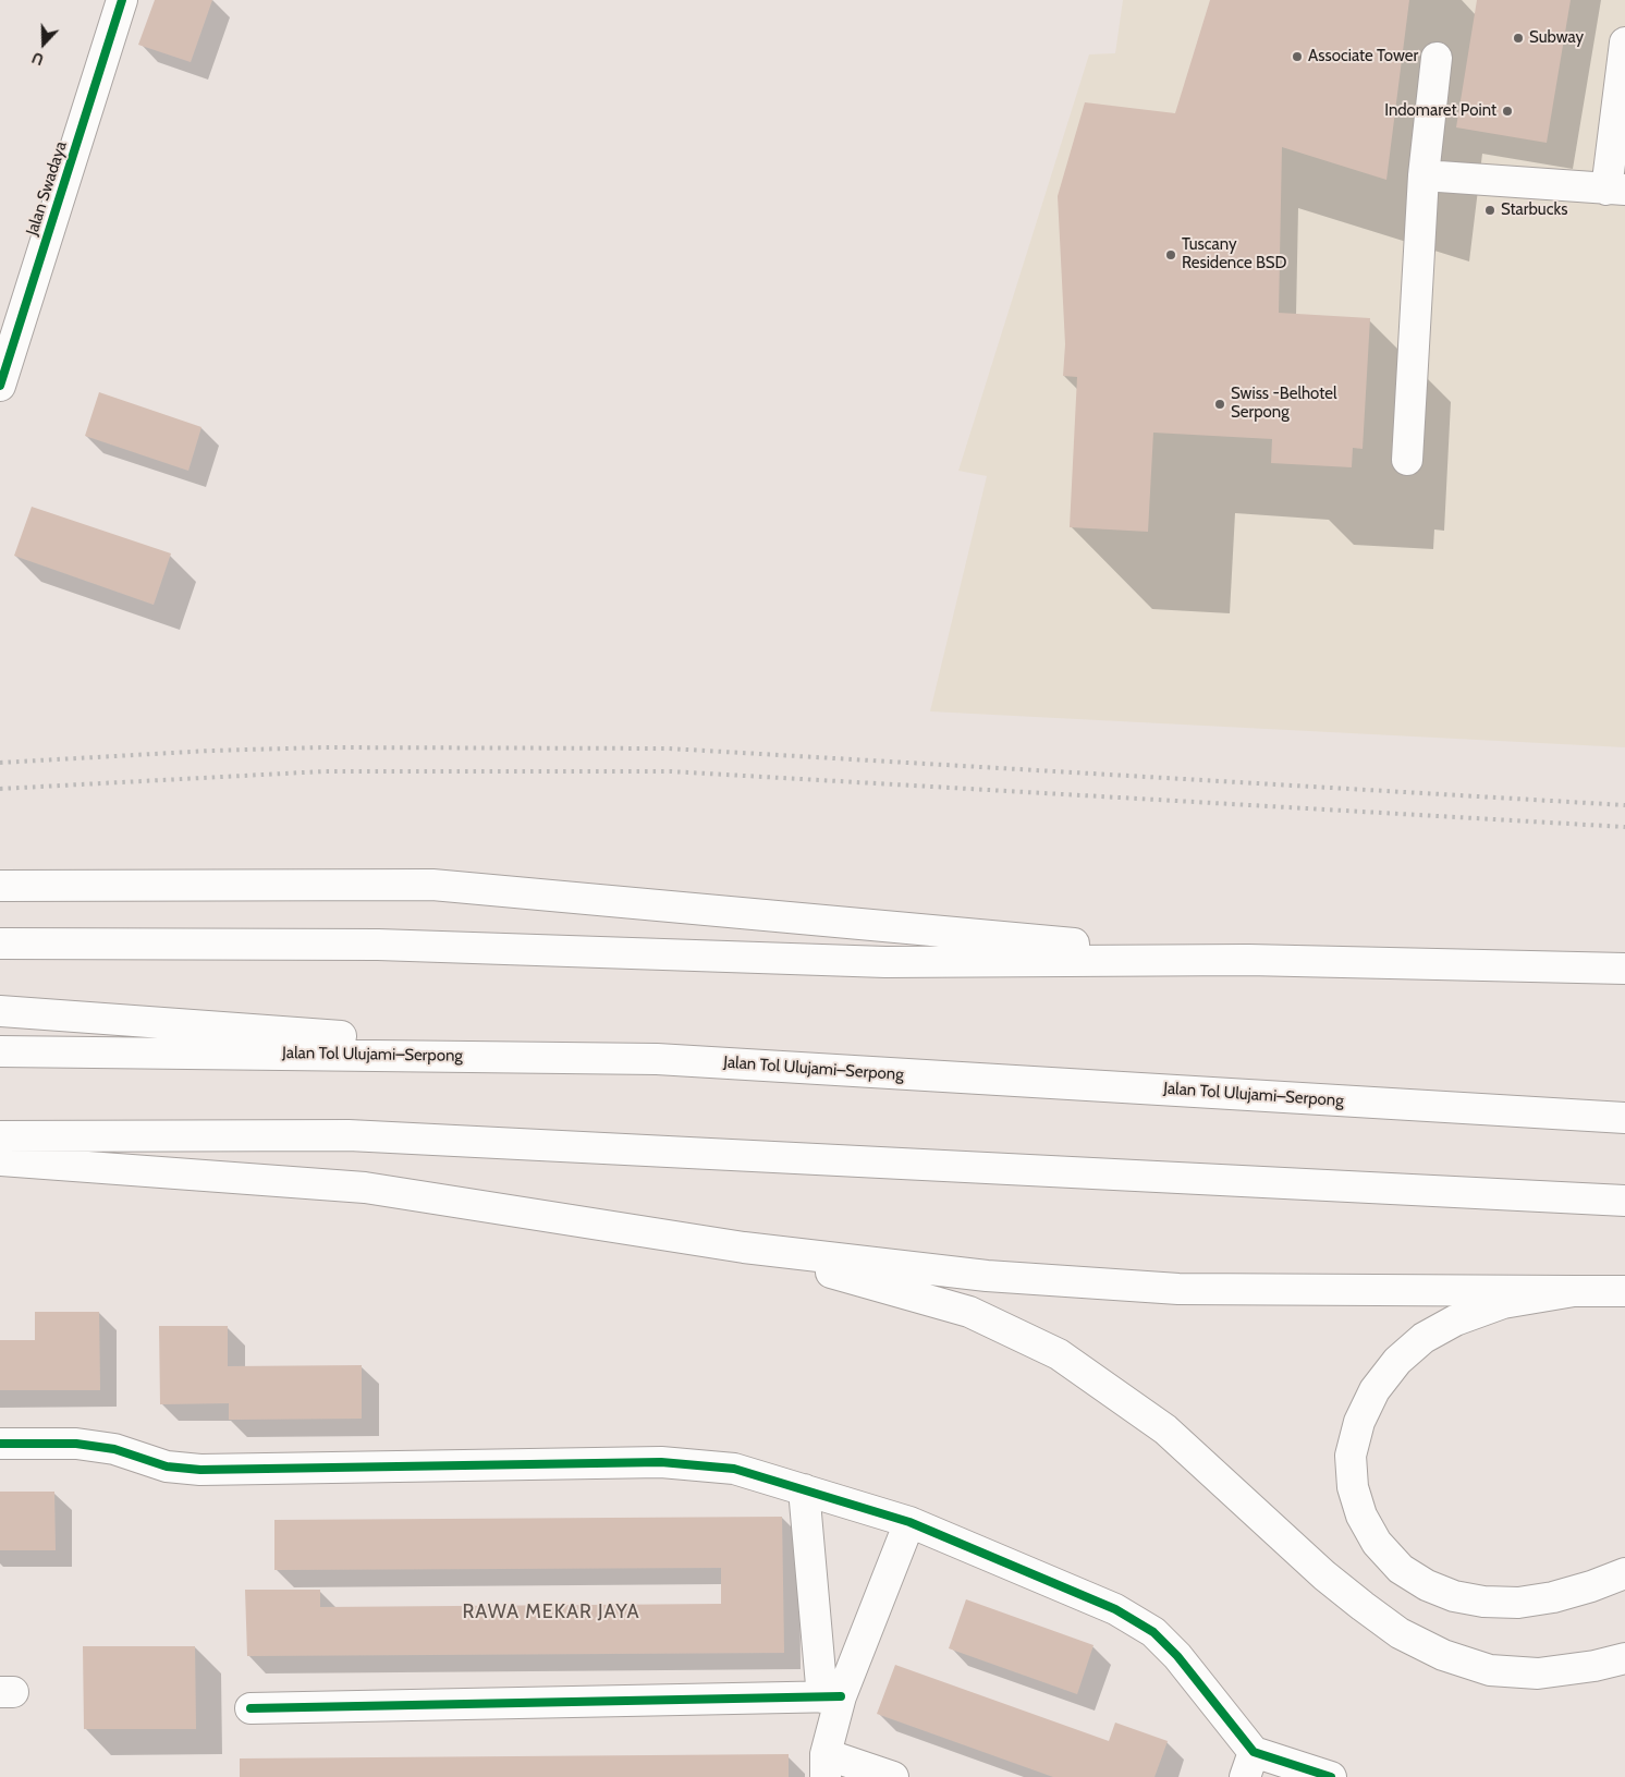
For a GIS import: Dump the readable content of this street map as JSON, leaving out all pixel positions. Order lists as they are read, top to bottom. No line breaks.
{"streets":{"main road":["Jalan Swadaya","Jalan Tol Ulujami–Serpong"]},"districts":["RAWA MEKAR JAYA"],"places":["Subway","Associate Tower","Indomaret Point","Starbucks","Tuscany Residence BSD","Swiss -Belhotel Serpong"],"north":"bottom"}
